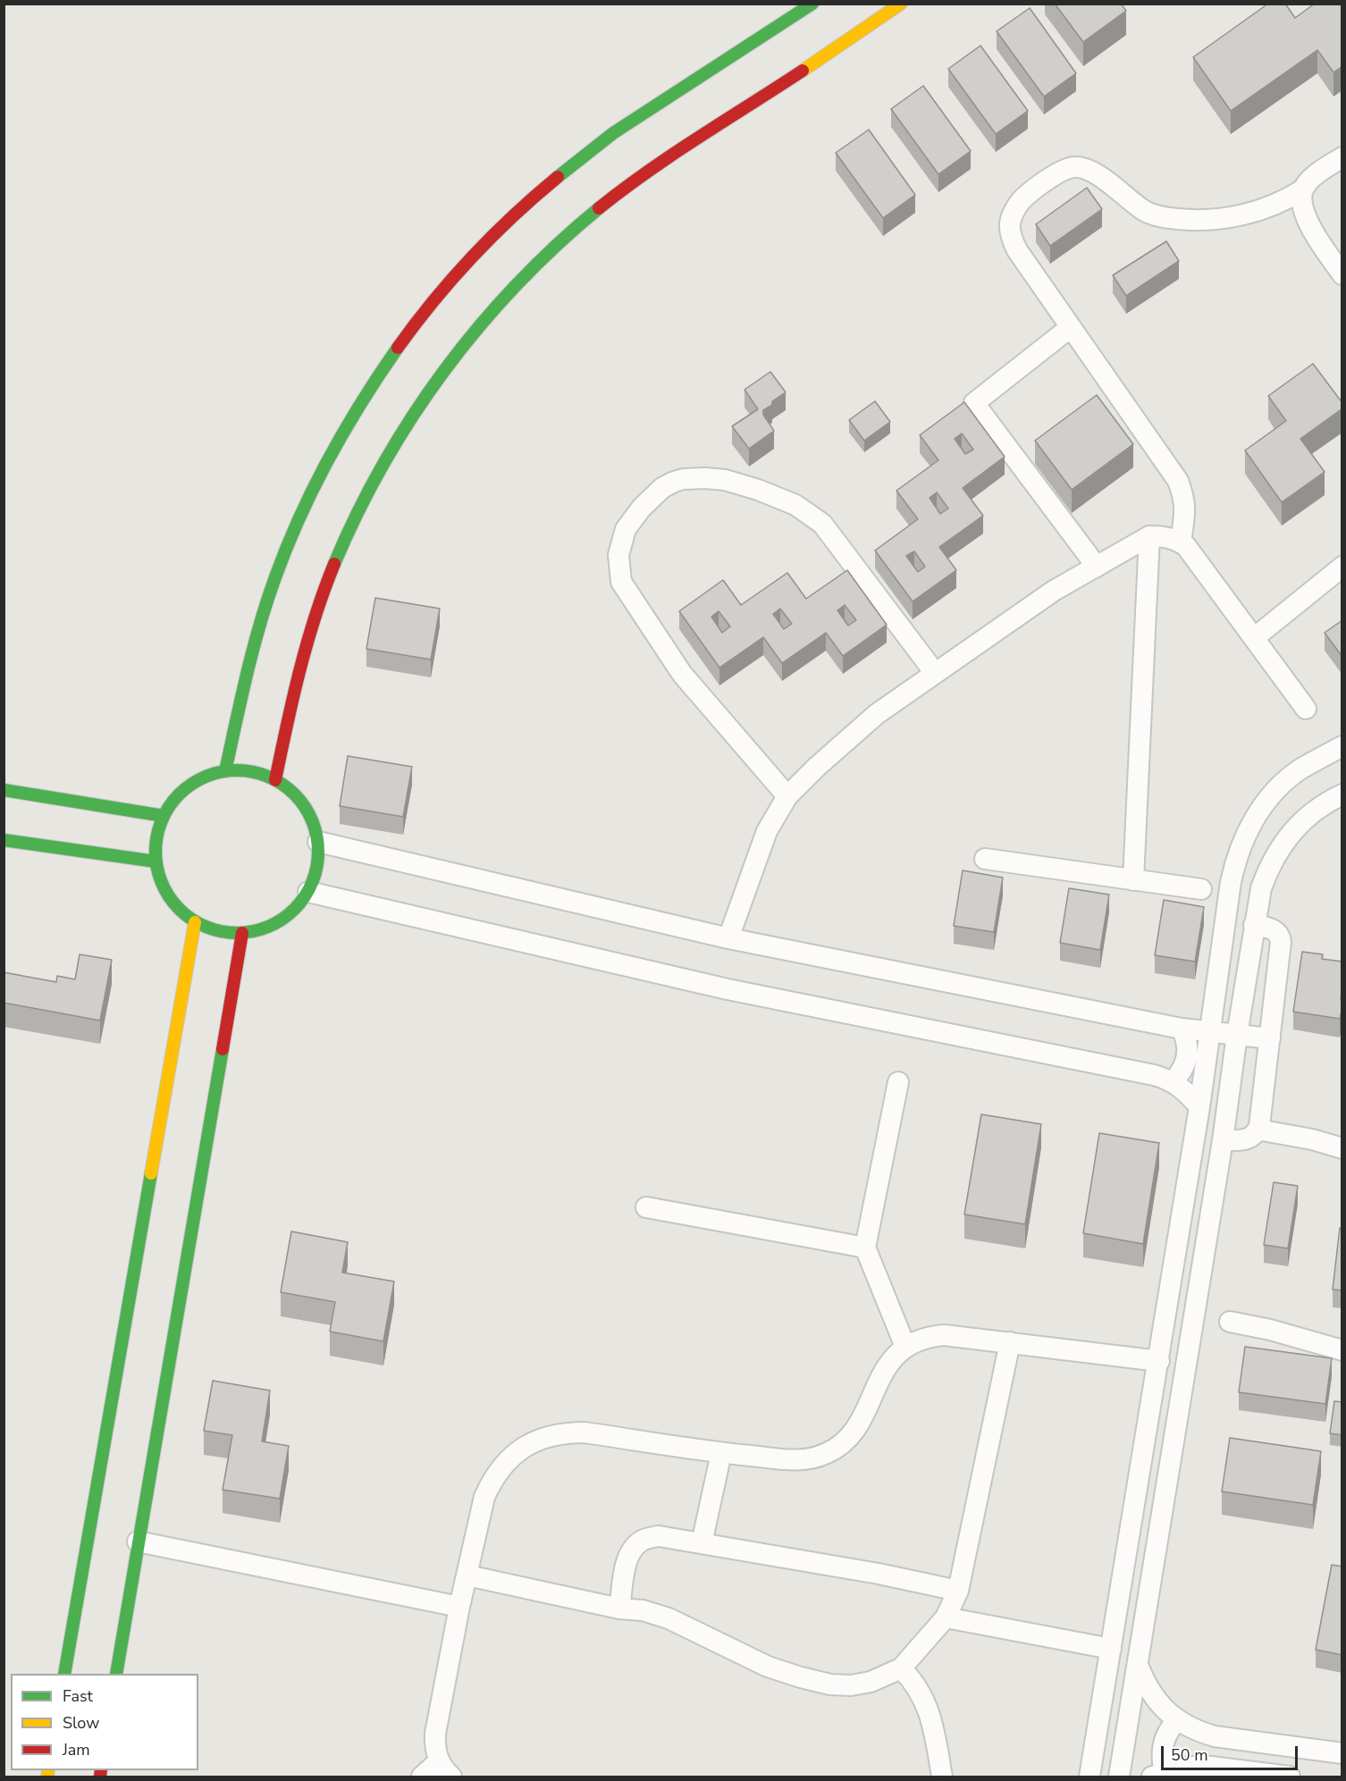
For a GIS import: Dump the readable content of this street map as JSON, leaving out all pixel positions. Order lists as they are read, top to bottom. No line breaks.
{"legend":["Fast","Slow","Jam"],"scale_bar":"50 m"}
